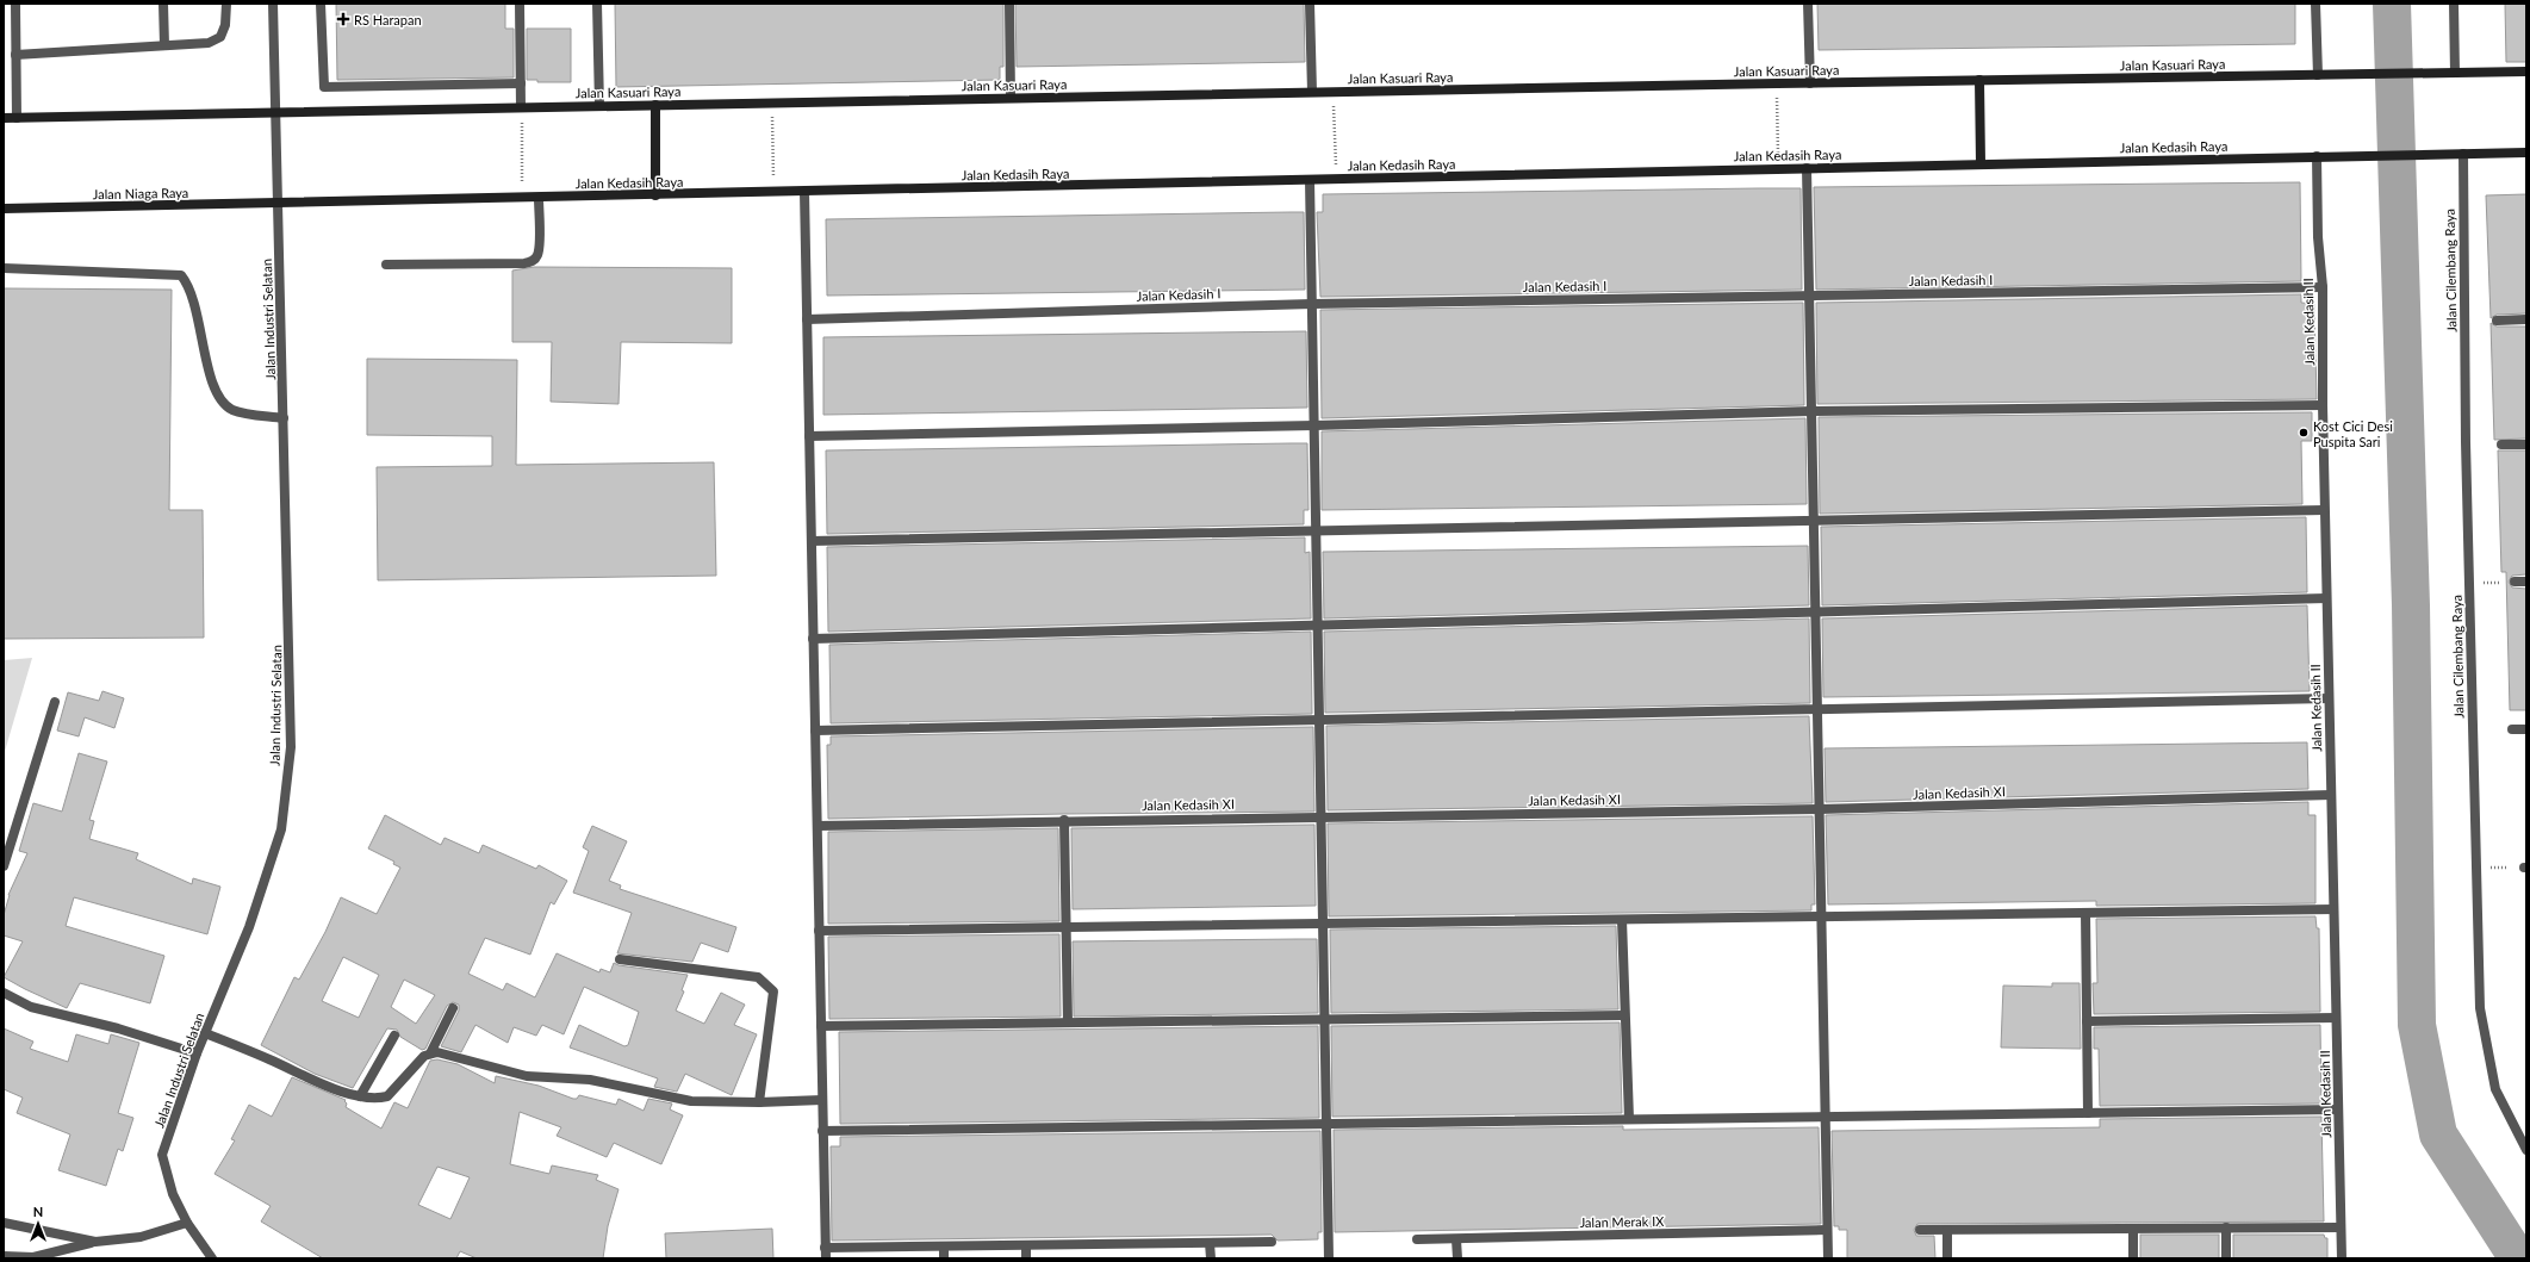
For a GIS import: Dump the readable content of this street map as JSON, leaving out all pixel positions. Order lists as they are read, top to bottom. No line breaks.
{"streets":{"main road":["Jalan Kasuari Raya","Jalan Kedasih Raya","Jalan Niaga Raya"],"street":["Jalan Cilembang Raya","Jalan Kedasih I","Jalan Industri Selatan","Jalan Kedasih II","Jalan Kedasih XI","Jalan Merak IX"]},"crossings":[["Jalan Kasuari Raya","Jalan Industri Selatan"],["Jalan Kedasih Raya","Jalan Niaga Raya"],["Jalan Kedasih Raya","Jalan Cilembang Raya"],["Jalan Kedasih Raya","Jalan Industri Selatan"],["Jalan Kedasih Raya","Jalan Kedasih II"],["Jalan Niaga Raya","Jalan Industri Selatan"],["Jalan Kedasih I","Jalan Kedasih II"],["Jalan Kedasih II","Jalan Kedasih XI"]],"places":{"health":["RS Harapan"],"other":["Kost Cici Desi Puspita Sari"]},"north":"top"}
